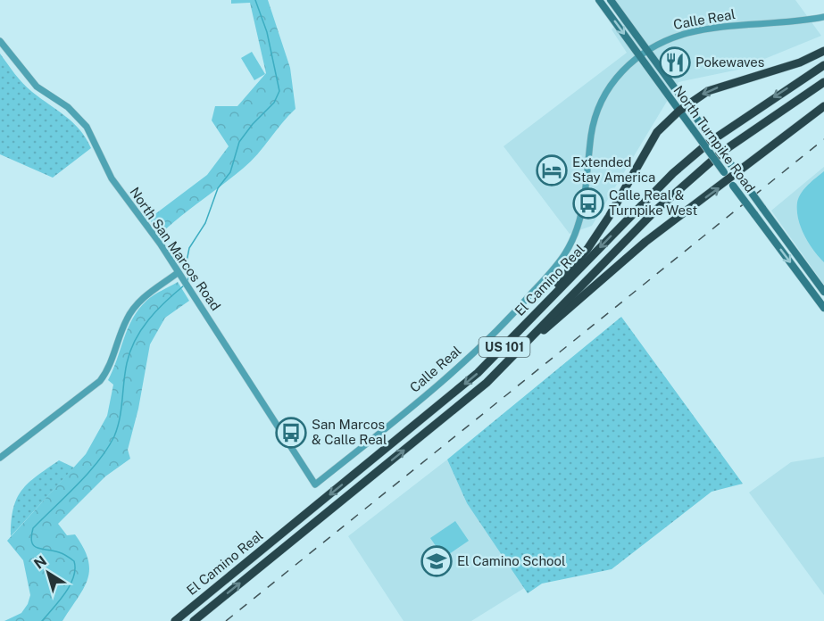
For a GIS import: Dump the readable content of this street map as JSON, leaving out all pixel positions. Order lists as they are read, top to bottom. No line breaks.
{"streets":{"highway":["El Camino Real","US 101"],"main road":["North Turnpike Road"],"street":["Calle Real","North San Marcos Road"]},"crossings":[["Calle Real","North Turnpike Road"],["Calle Real","North San Marcos Road"]],"places":{"restaurant":["Pokewaves"],"hotel":["Extended Stay America"],"bus stop":["Calle Real & Turnpike West","San Marcos & Calle Real"],"school or university":["El Camino School"]},"north":"top left"}
